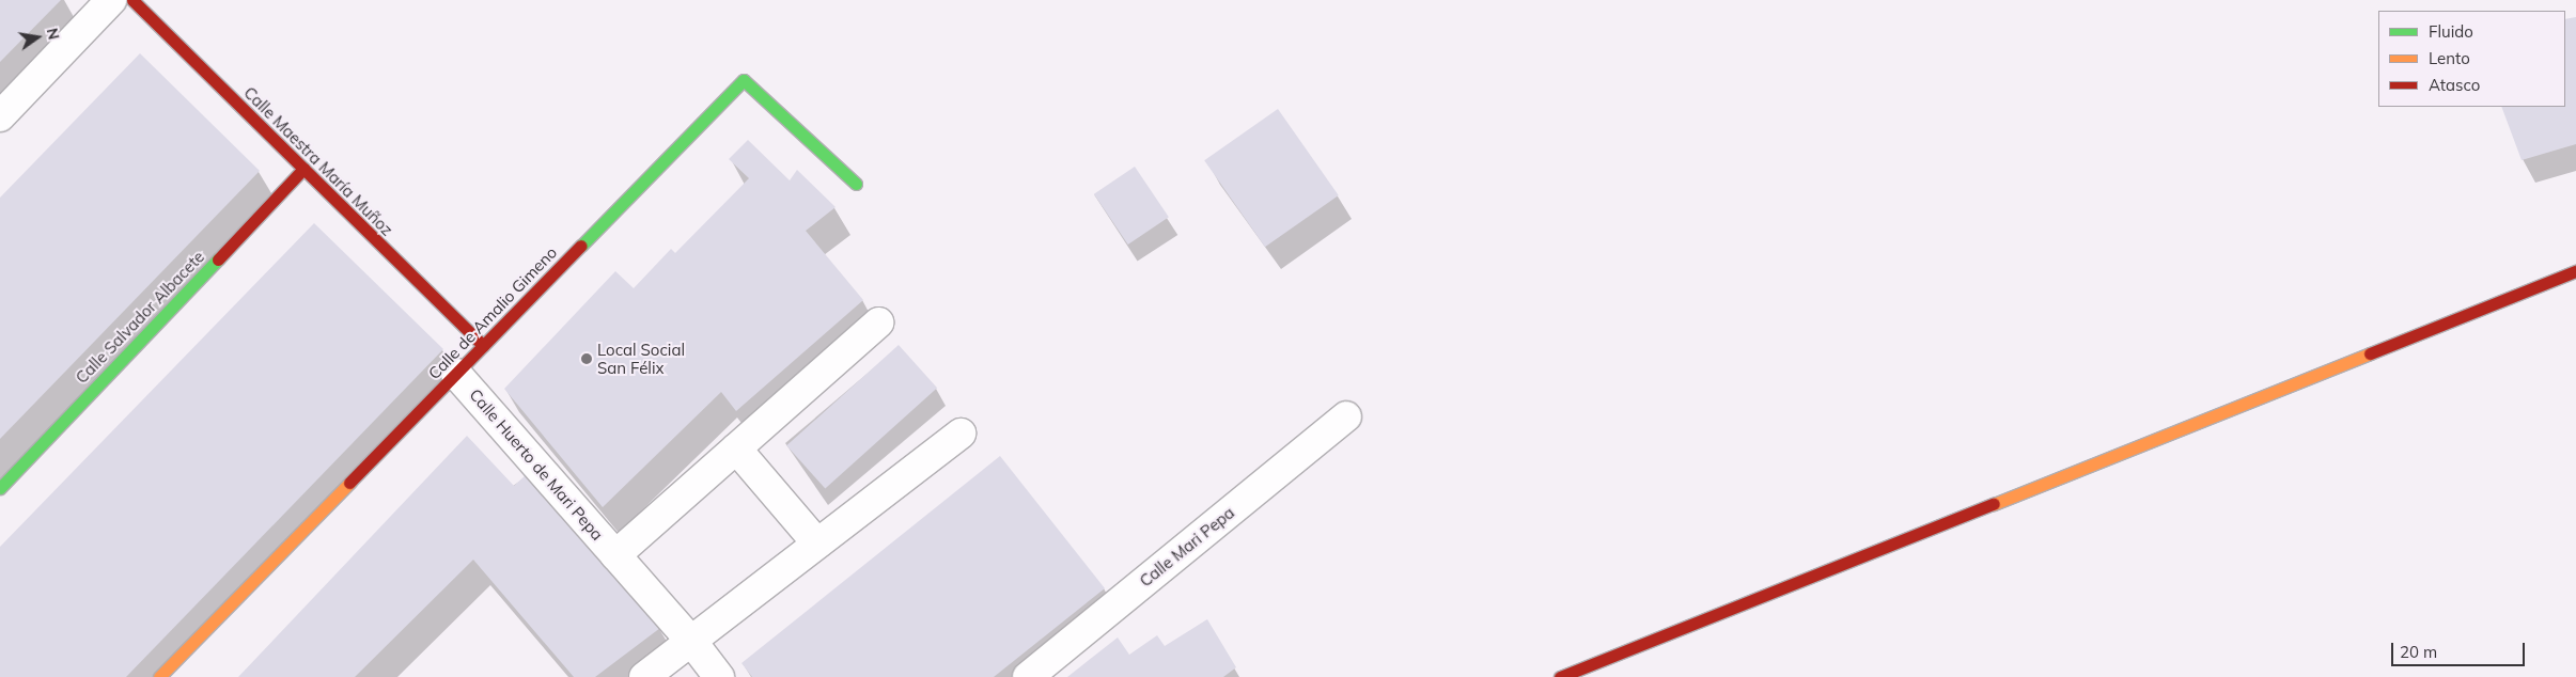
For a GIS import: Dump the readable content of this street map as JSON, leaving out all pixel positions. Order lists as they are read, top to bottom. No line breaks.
{"streets":{"street":["Calle Maestra María Muñoz","Calle de Amalio Gimeno","Calle Salvador Albacete","Calle Huerto de Mari Pepa","Calle Mari Pepa"]},"crossings":[["Calle Maestra María Muñoz","Calle de Amalio Gimeno"],["Calle Maestra María Muñoz","Calle Salvador Albacete"],["Calle de Amalio Gimeno","Calle Huerto de Mari Pepa"]],"places":["Local Social San Félix"],"legend":["Fluido","Lento","Atasco"],"scale_bar":"20 m","north":"right"}
